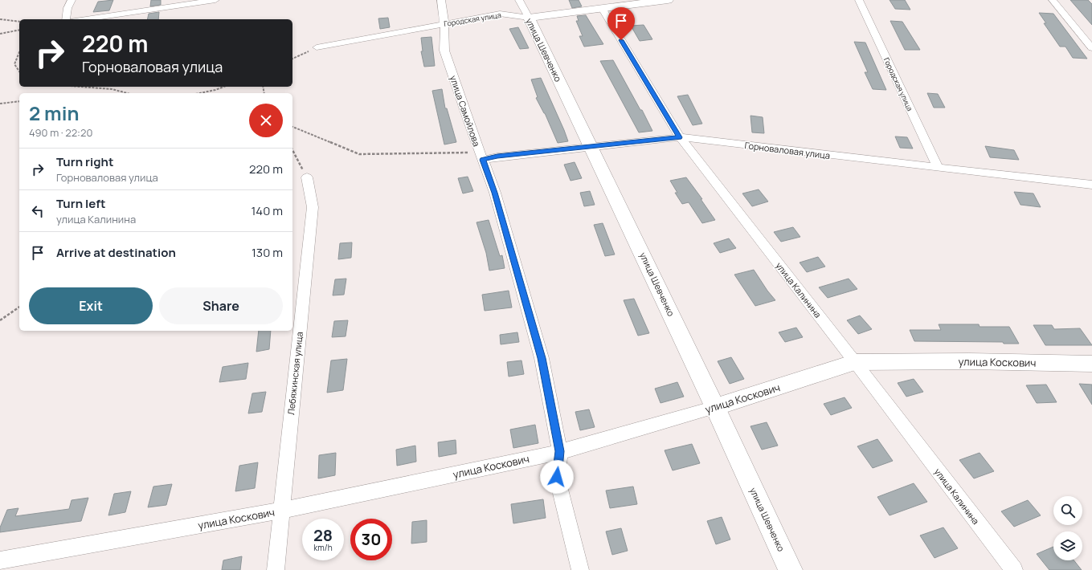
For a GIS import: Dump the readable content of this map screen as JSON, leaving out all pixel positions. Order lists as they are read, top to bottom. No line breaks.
{"streets":{"main road":["Городская улица","улица Шевченко"],"street":["улица Самойлова","Горноваловая улица","улица Калинина","улица Коскович","Лебяжинская улица"]},"crossings":[["Городская улица","улица Шевченко"],["Городская улица","улица Самойлова"],["Городская улица","Горноваловая улица"],["Городская улица","улица Калинина"],["улица Шевченко","Горноваловая улица"],["улица Шевченко","улица Коскович"],["улица Самойлова","Горноваловая улица"],["улица Самойлова","улица Коскович"],["Горноваловая улица","улица Калинина"],["улица Калинина","улица Коскович"],["улица Коскович","Лебяжинская улица"]],"page":{"turn":["220 m","Горноваловая улица"],"heading":["2 min","490 m · 22:20"],"list":[{"name":"Turn right","note":"Горноваловая улица","value":"220 m"},{"name":"Turn left","note":"улица Калинина","value":"140 m"},{"name":"Arrive at destination","value":"130 m"}],"buttons":["Exit","Share"],"speed":"28 km/h","limit":"30"}}
